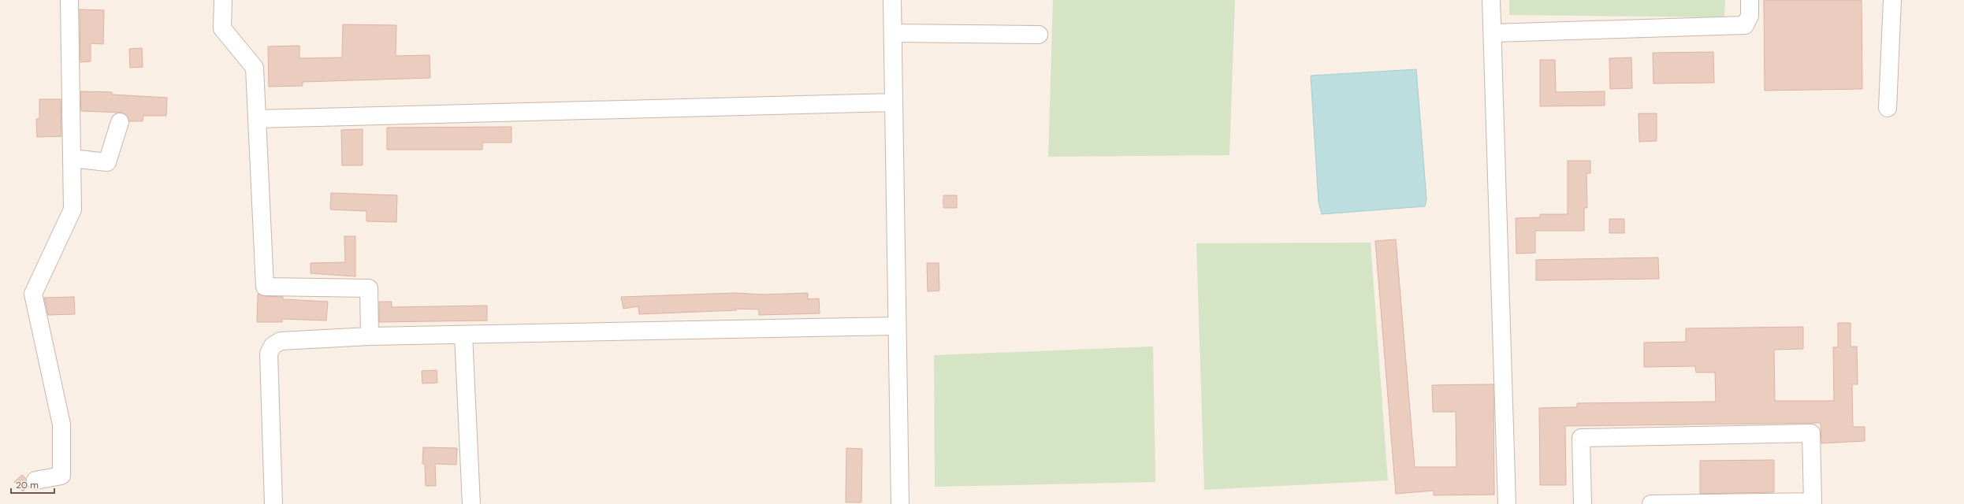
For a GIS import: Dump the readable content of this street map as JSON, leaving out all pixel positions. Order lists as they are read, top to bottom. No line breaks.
{"scale_bar":"20 m"}
